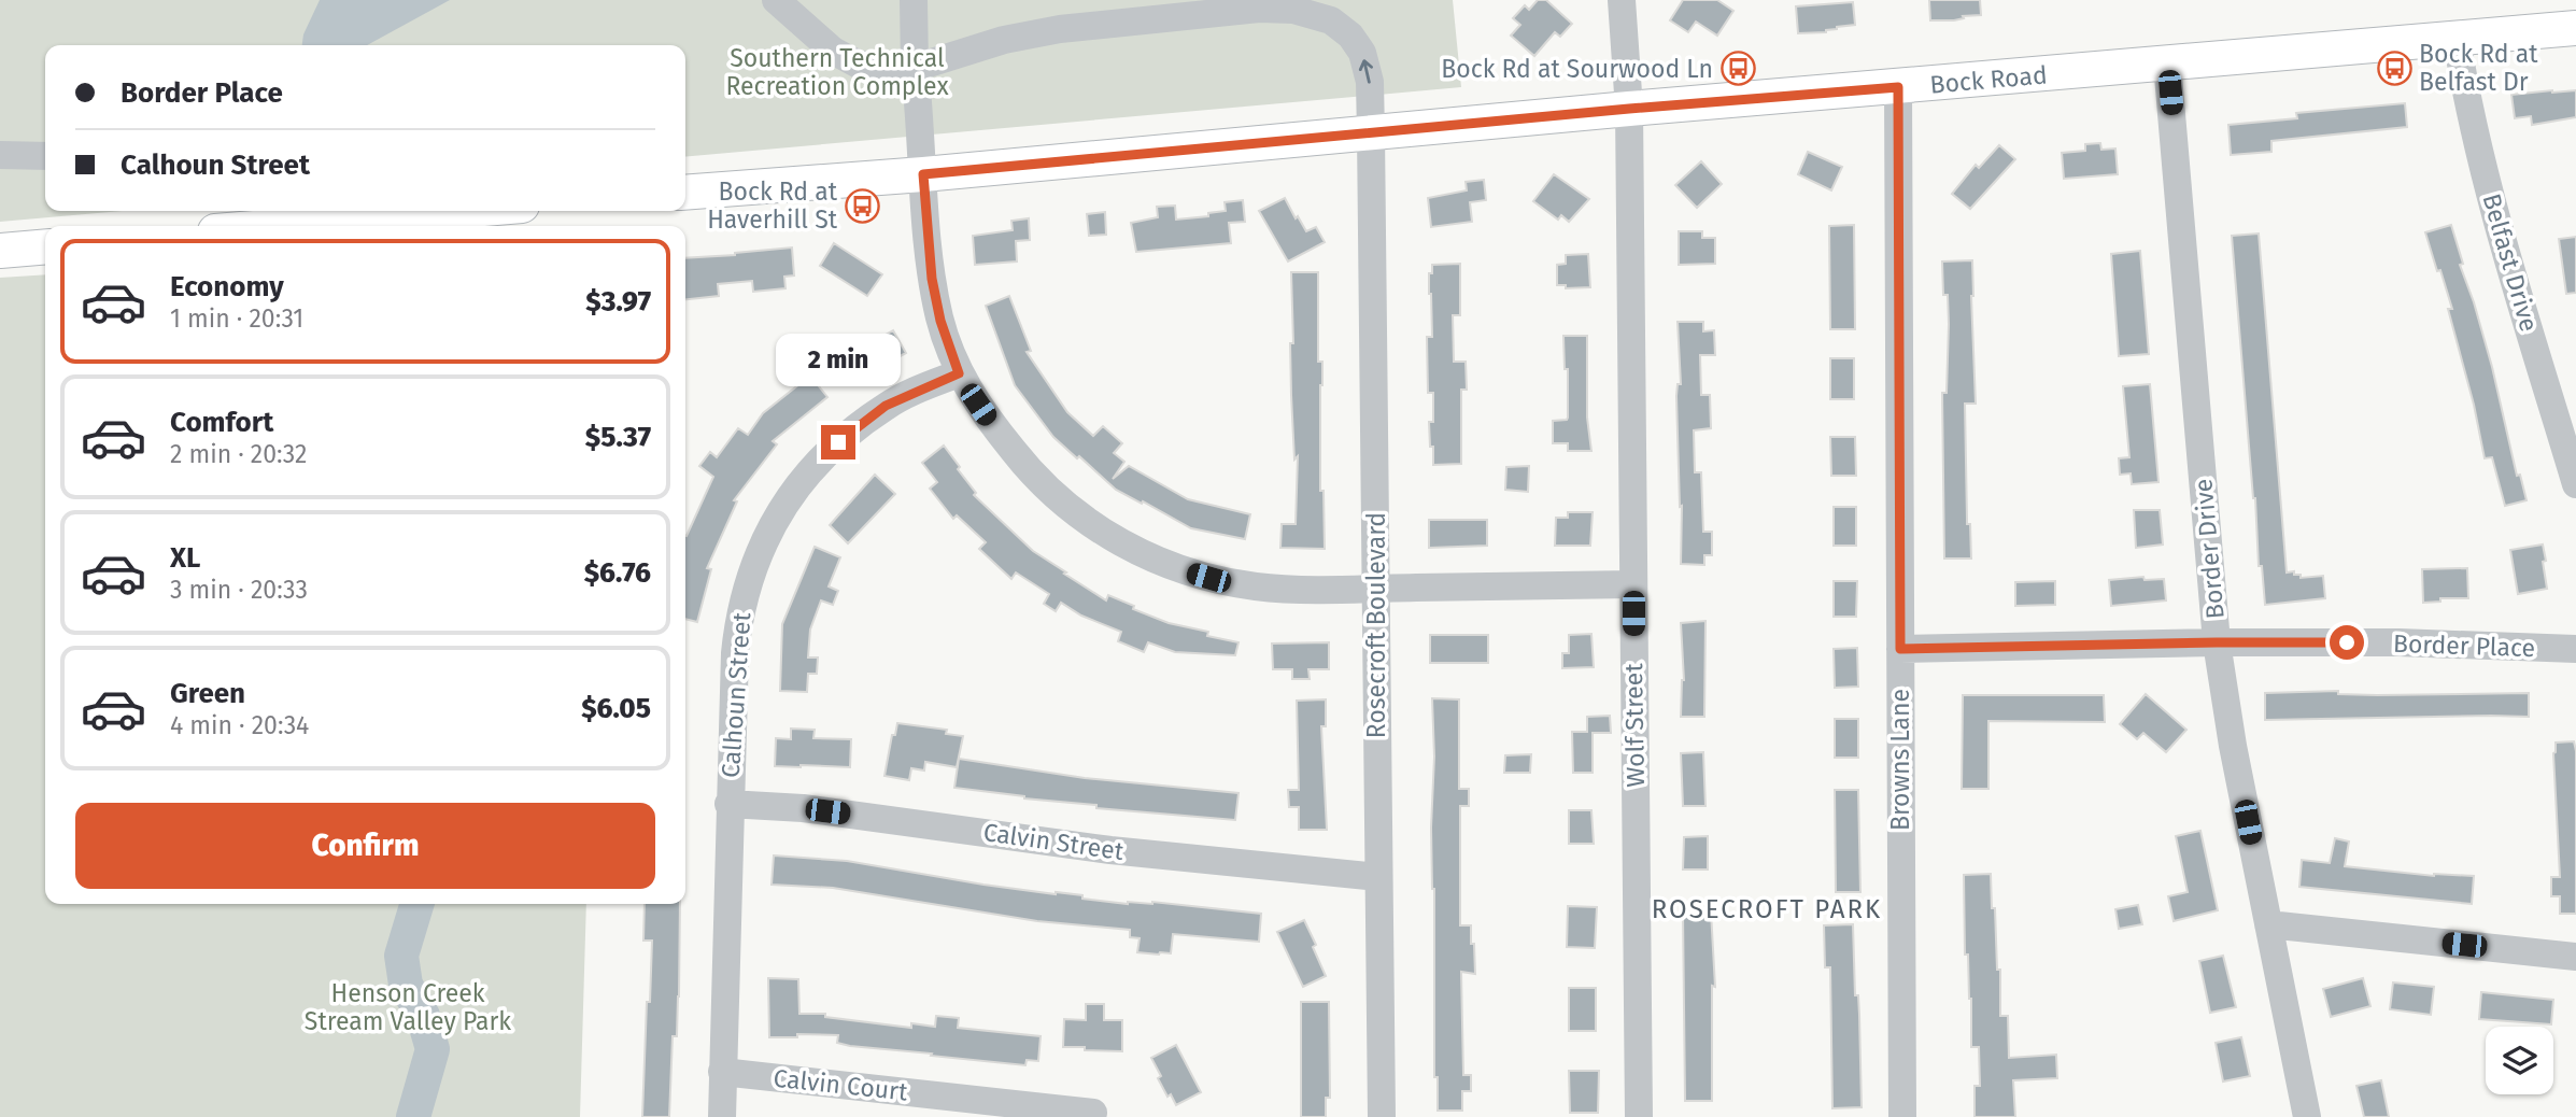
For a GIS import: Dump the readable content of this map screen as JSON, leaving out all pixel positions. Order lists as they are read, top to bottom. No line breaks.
{"streets":{"main road":["Bock Road"],"street":["Belfast Drive","Border Drive","Rosecroft Boulevard","Border Place","Calhoun Street","Wolf Street","Browns Lane","Calvin Street","Calvin Court"]},"crossings":[["Bock Road","Belfast Drive"],["Bock Road","Border Drive"],["Bock Road","Rosecroft Boulevard"],["Bock Road","Wolf Street"],["Bock Road","Browns Lane"],["Border Drive","Border Place"],["Rosecroft Boulevard","Calvin Street"],["Border Place","Browns Lane"],["Calhoun Street","Calvin Street"],["Calhoun Street","Calvin Court"]],"districts":["ROSECROFT PARK"],"parks":["Southern Technical Recreation Complex","Henson Creek Stream Valley Park"],"places":{"bus stop":["Bock Rd at Belfast Dr","Bock Rd at Sourwood Ln","Bock Rd at Haverhill St"]},"page":{"banner":["Border Place","Calhoun Street"],"list":[{"name":"Economy","note":"1 min · 20:31","value":"$3.97"},{"name":"Comfort","note":"2 min · 20:32","value":"$5.37"},{"name":"XL","note":"3 min · 20:33","value":"$6.76"},{"name":"Green","note":"4 min · 20:34","value":"$6.05"}],"bubble":"2 min","buttons":"Confirm"}}
